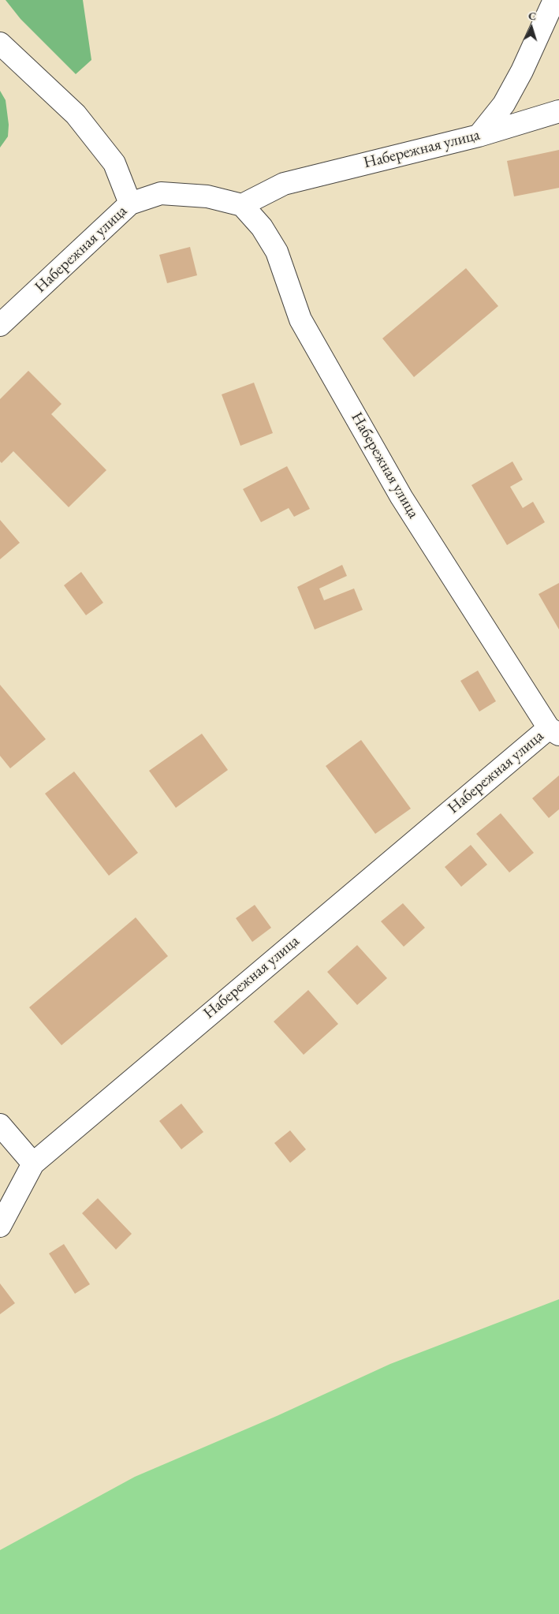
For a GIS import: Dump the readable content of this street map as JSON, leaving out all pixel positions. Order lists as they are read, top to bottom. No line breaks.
{"streets":{"street":["Набережная улица"]},"north":"top"}
